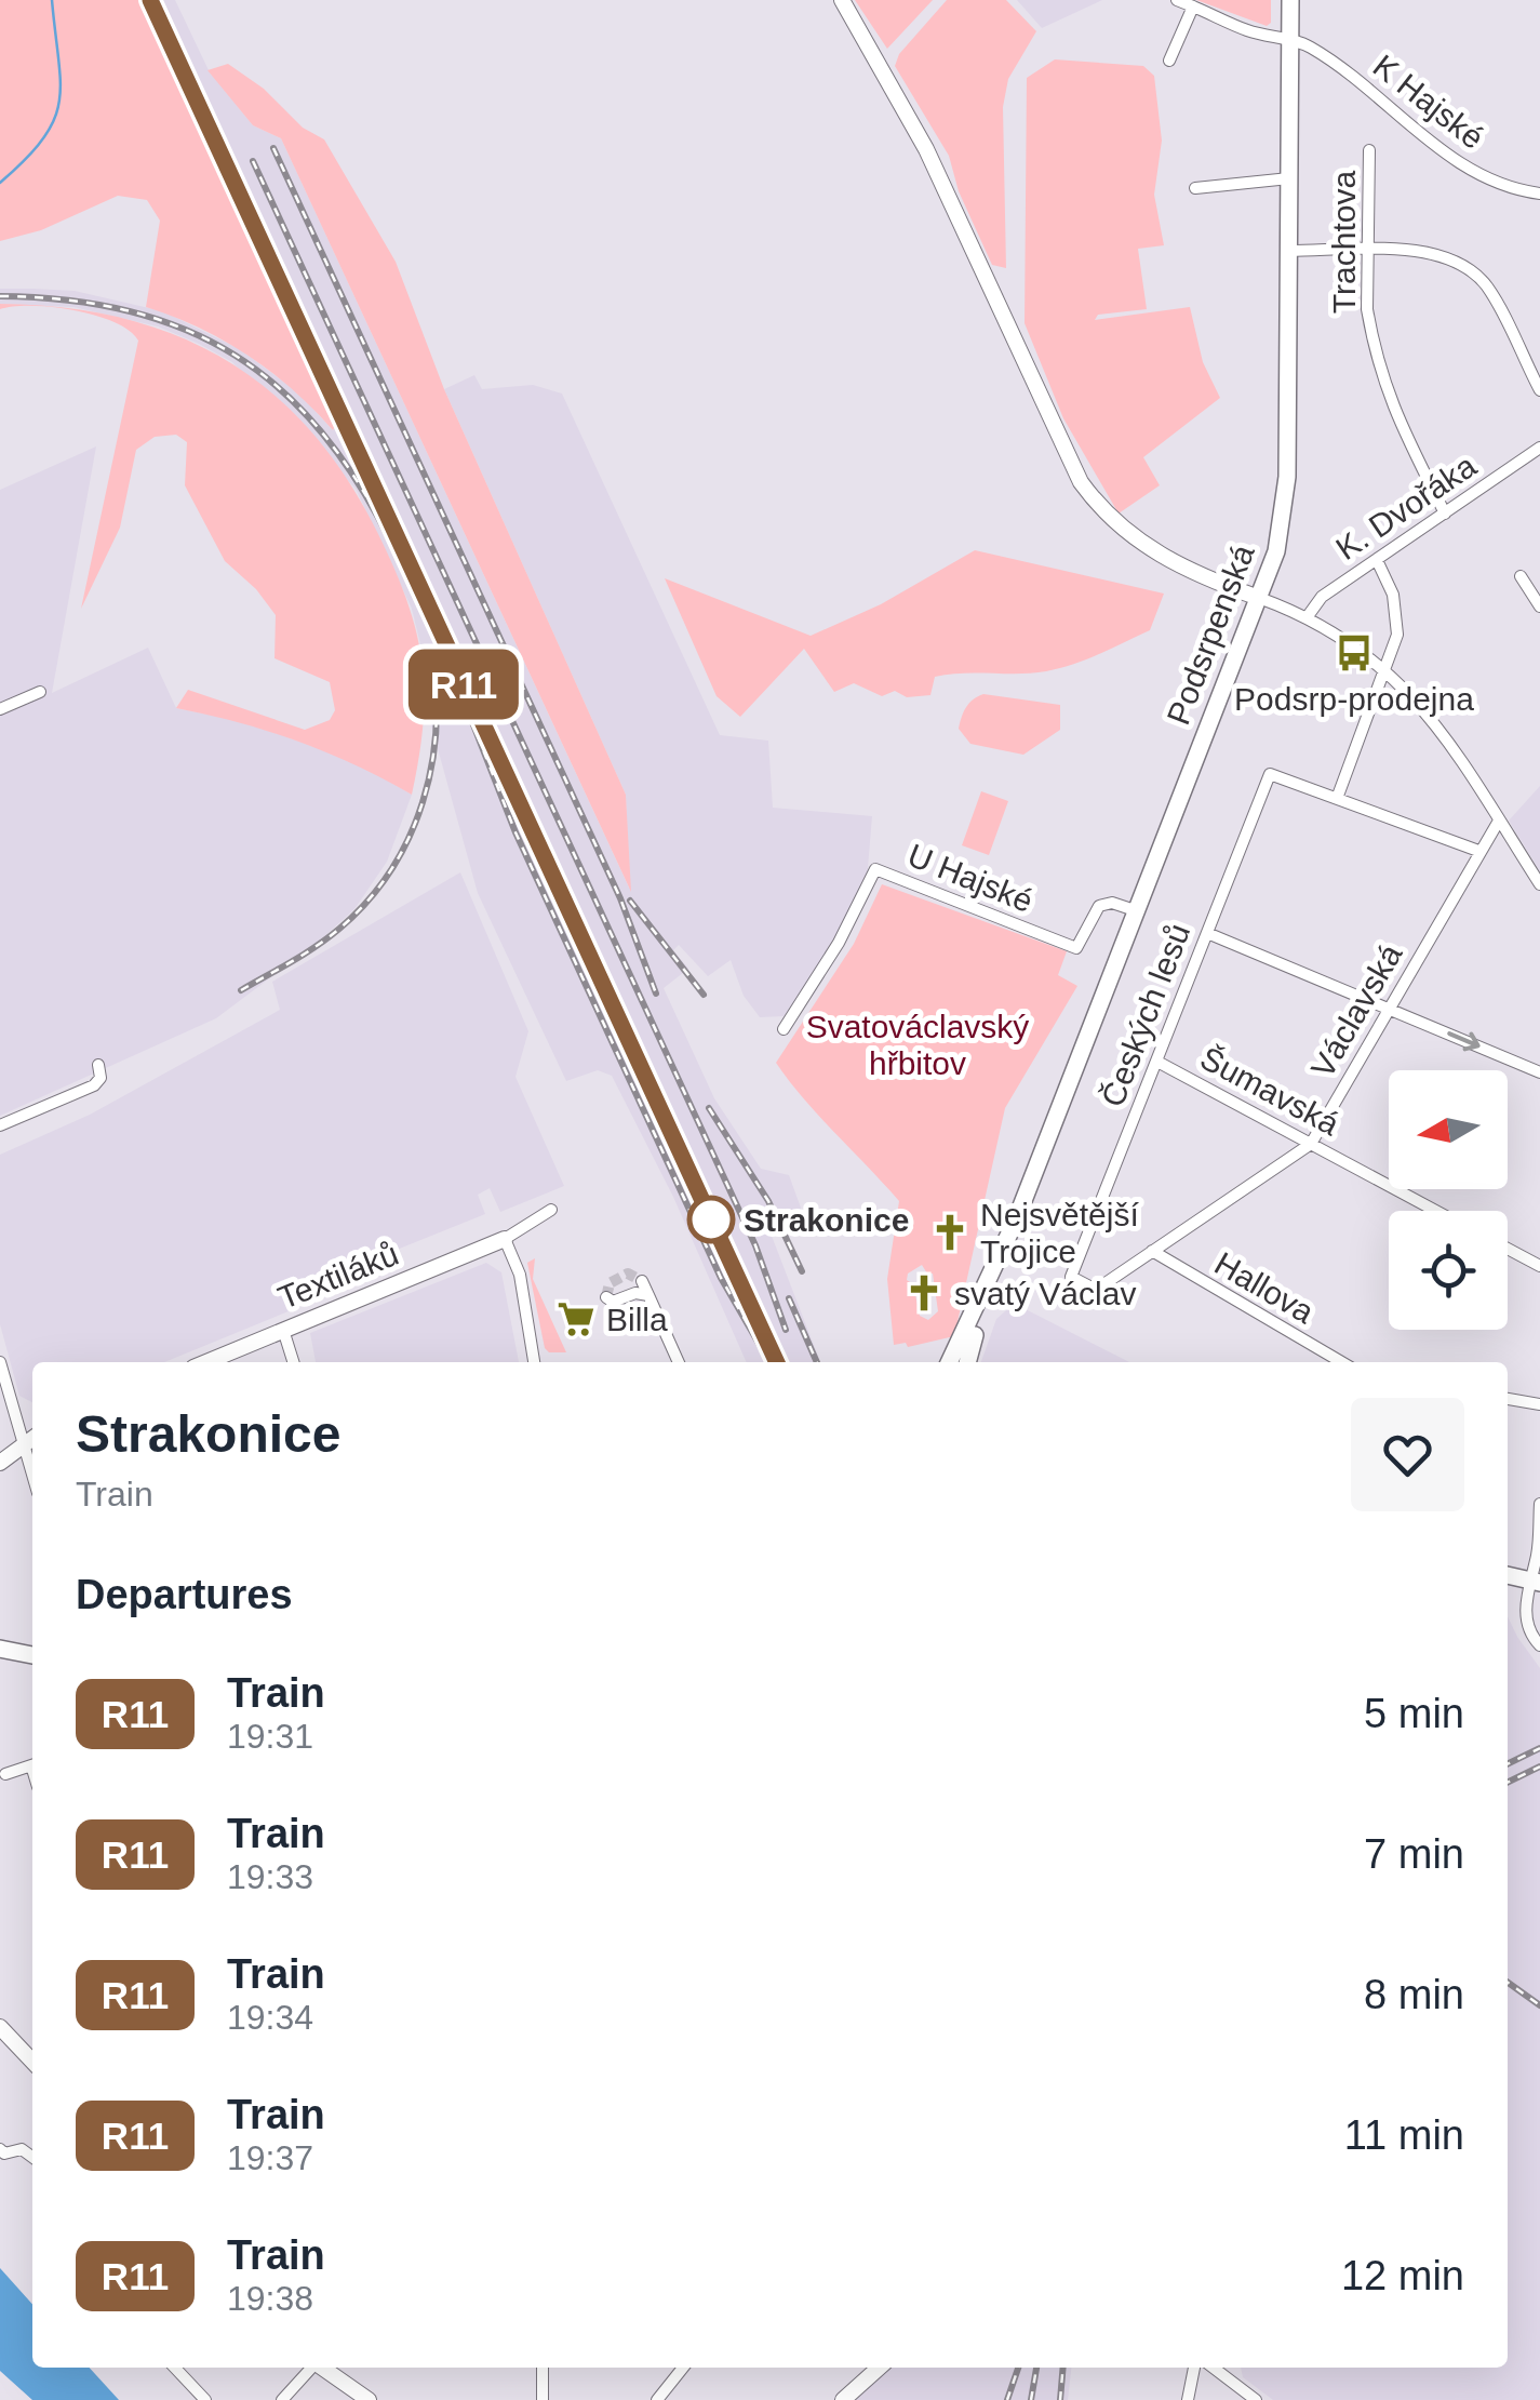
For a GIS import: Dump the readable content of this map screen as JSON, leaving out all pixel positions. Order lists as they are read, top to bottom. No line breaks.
{"streets":{"main road":["Podsrpenská"],"street":["K Hajské","Trachtova","K. Dvořáka","U Hajské","Václavská","Českých lesů","Šumavská","Textiláků","Hallova"]},"crossings":[["K Hajské","Podsrpenská"],["Trachtova","K. Dvořáka"],["Podsrpenská","U Hajské"],["Václavská","Českých lesů"],["Václavská","Šumavská"],["Václavská","Hallova"],["Českých lesů","Šumavská"]],"parks":["Svatováclavský hřbitov"],"places":{"bus stop":["Podsrp-prodejna"],"other":["Strakonice"],"church":["Nejsvětější Trojice","svatý Václav"],"supermarket":["Billa"]},"north":"left","page":{"on_map":"R11","heading":[["Strakonice","Train"],"Departures"],"list":[{"mark":"R11","name":"Train","note":"19:31","value":"5 min"},{"mark":"R11","name":"Train","note":"19:33","value":"7 min"},{"mark":"R11","name":"Train","note":"19:34","value":"8 min"},{"mark":"R11","name":"Train","note":"19:37","value":"11 min"},{"mark":"R11","name":"Train","note":"19:38","value":"12 min"}]}}
